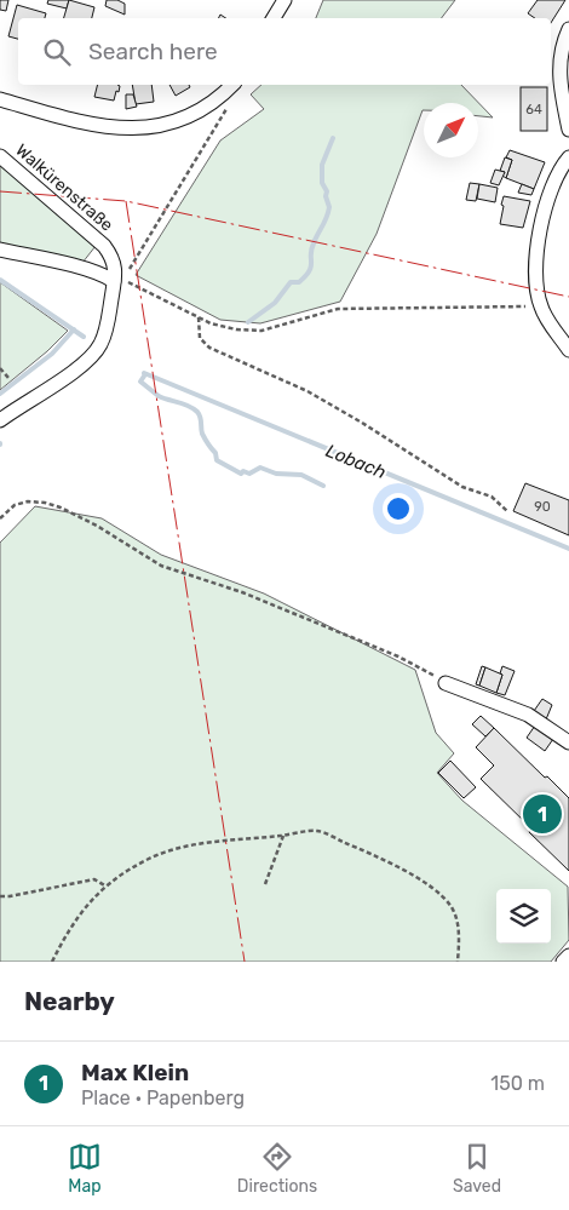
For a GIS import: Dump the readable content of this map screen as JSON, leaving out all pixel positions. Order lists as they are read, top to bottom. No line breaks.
{"streets":{"street":["Walkürenstraße"]},"water":["Lobach"],"house_numbers":["64","90"],"north":"top right","page":{"search":"Search here","pins":"1","heading":"Nearby","list":[{"mark":"1","name":"Max Klein","note":"Place · Papenberg","value":"150 m"}],"nav":["Map","Directions","Saved"]}}
